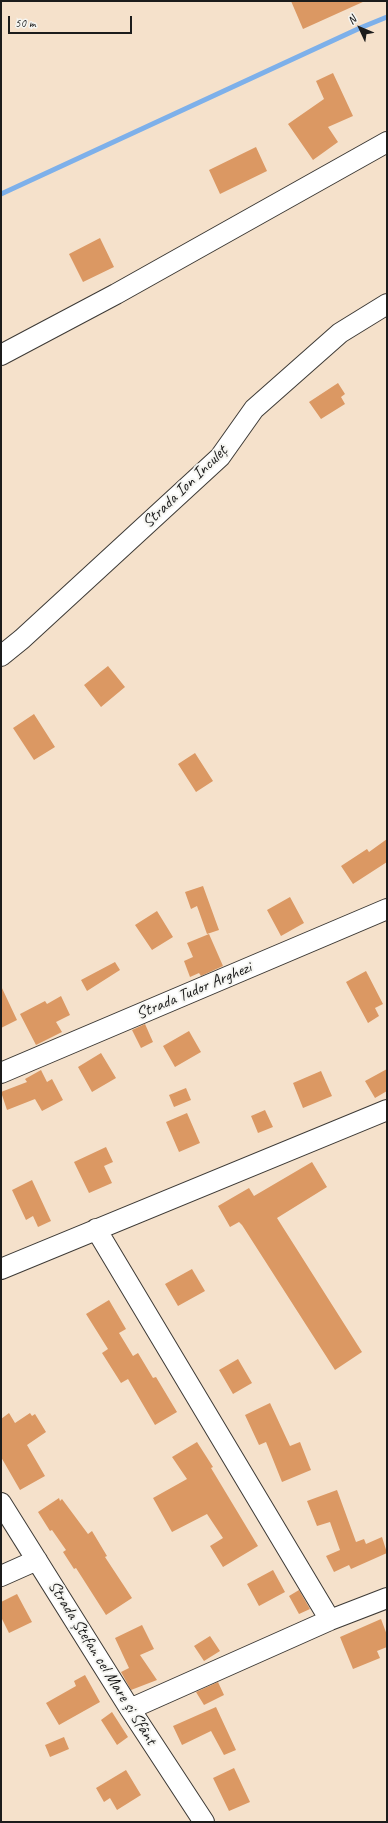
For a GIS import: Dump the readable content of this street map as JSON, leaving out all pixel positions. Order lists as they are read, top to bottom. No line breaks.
{"streets":{"street":["Strada Ion Inculeț","Strada Tudor Arghezi","Strada Ștefan cel Mare și Sfânt"]},"scale_bar":"50 m","north":"top left"}
